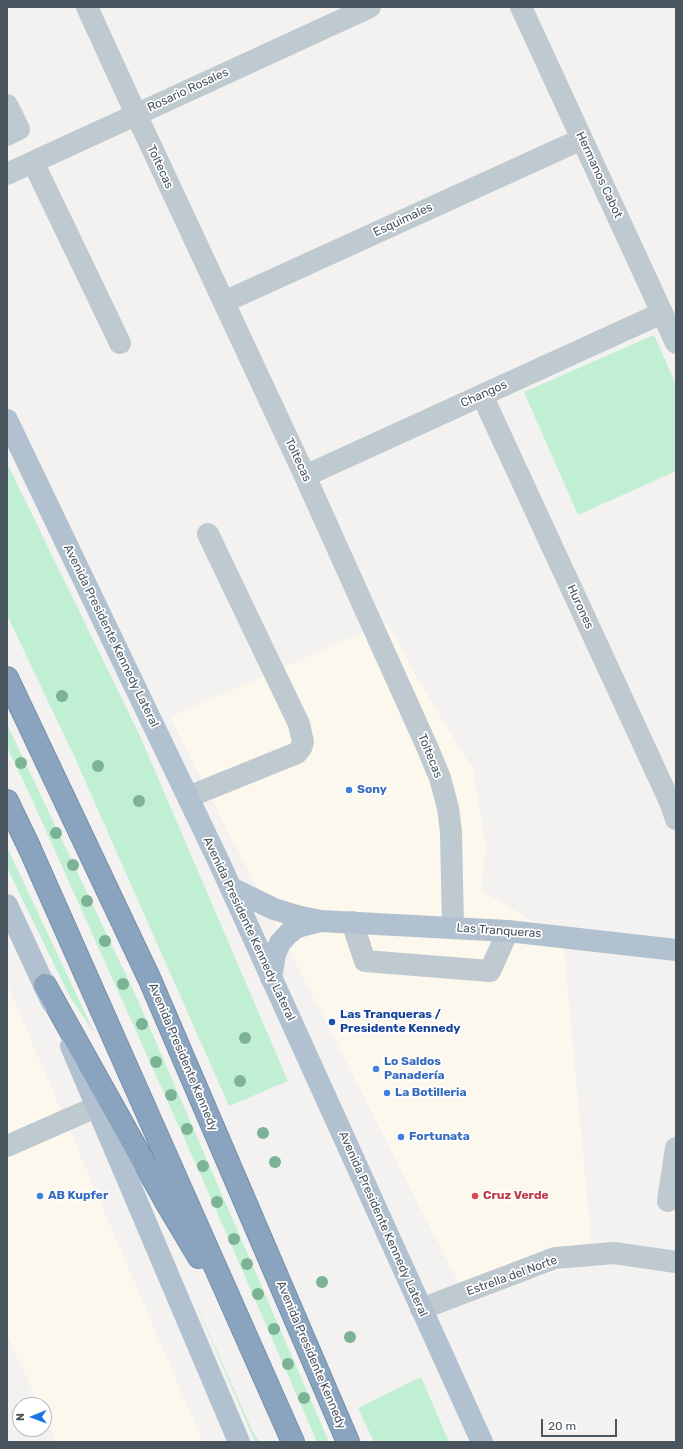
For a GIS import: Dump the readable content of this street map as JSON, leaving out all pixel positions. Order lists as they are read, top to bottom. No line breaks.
{"streets":{"highway":["Avenida Presidente Kennedy"],"main road":["Avenida Presidente Kennedy Lateral","Las Tranqueras"],"street":["Rosario Rosales","Toltecas","Hermanos Cabot","Esquimales","Changos","Hurones","Estrella del Norte"]},"crossings":[["Rosario Rosales","Toltecas"],["Toltecas","Esquimales"],["Toltecas","Changos"],["Toltecas","Las Tranqueras"],["Hermanos Cabot","Esquimales"],["Hermanos Cabot","Changos"],["Changos","Hurones"],["Avenida Presidente Kennedy Lateral","Las Tranqueras"],["Avenida Presidente Kennedy Lateral","Estrella del Norte"]],"places":["Sony","Las Tranqueras / Presidente Kennedy","Lo Saldos Panadería","La Botilleria","Fortunata","AB Kupfer","Cruz Verde"],"scale_bar":"20 m","north":"left"}
